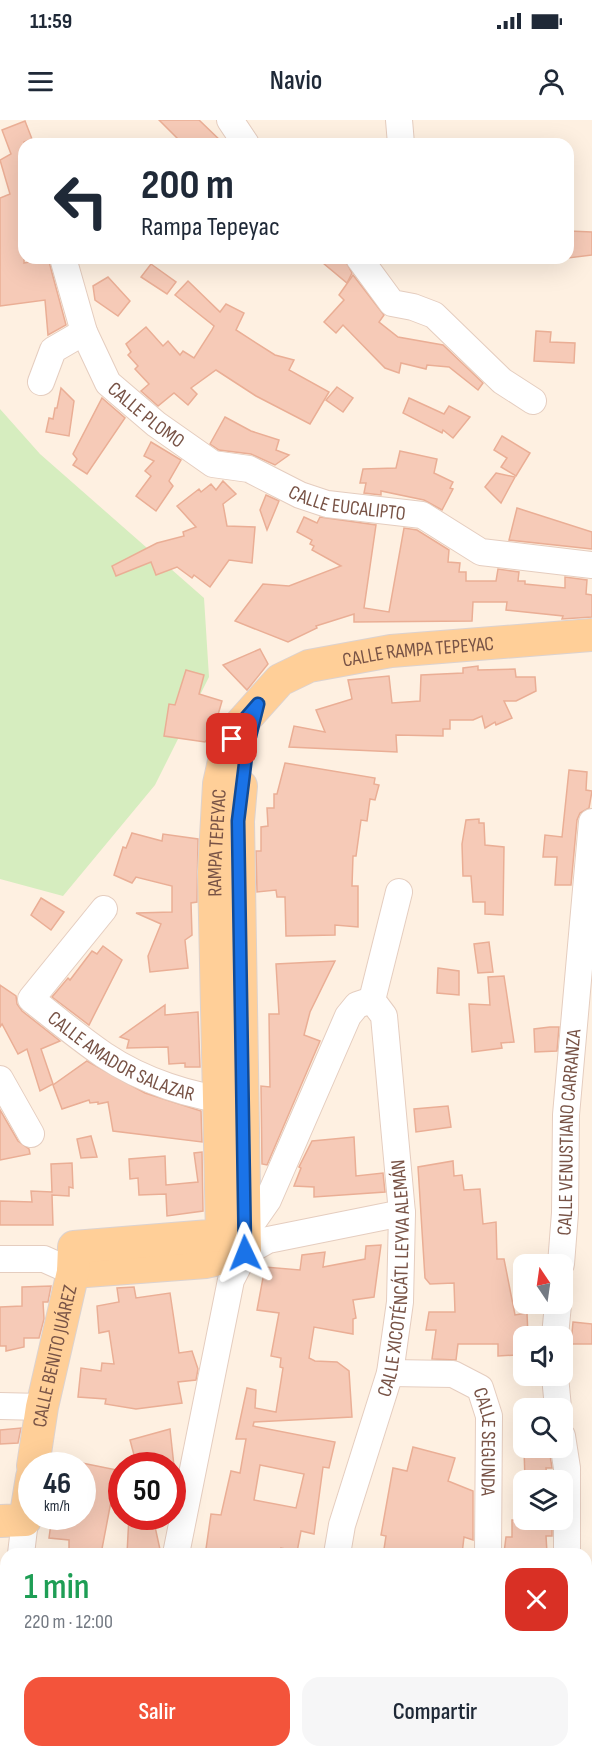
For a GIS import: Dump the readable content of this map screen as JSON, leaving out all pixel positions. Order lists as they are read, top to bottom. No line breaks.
{"streets":{"main road":["CALLE RAMPA TEPEYAC","RAMPA TEPEYAC","CALLE BENITO JUÁREZ"],"street":["CALLE PLOMO","CALLE EUCALIPTO","CALLE AMADOR SALAZAR","CALLE VENUSTIANO CARRANZA","CALLE XICOTÉNCÁTL LEYVA ALEMÁN","CALLE SEGUNDA"]},"crossings":[["CALLE PLOMO","CALLE EUCALIPTO"],["CALLE RAMPA TEPEYAC","RAMPA TEPEYAC"],["RAMPA TEPEYAC","CALLE AMADOR SALAZAR"],["CALLE XICOTÉNCÁTL LEYVA ALEMÁN","CALLE SEGUNDA"]],"north":"top","page":{"status":"11:59","header":"Navio","turn":["200 m","Rampa Tepeyac"],"speed":"46 km/h","limit":"50","heading":["1 min","220 m · 12:00"],"buttons":["Salir","Compartir"]}}
